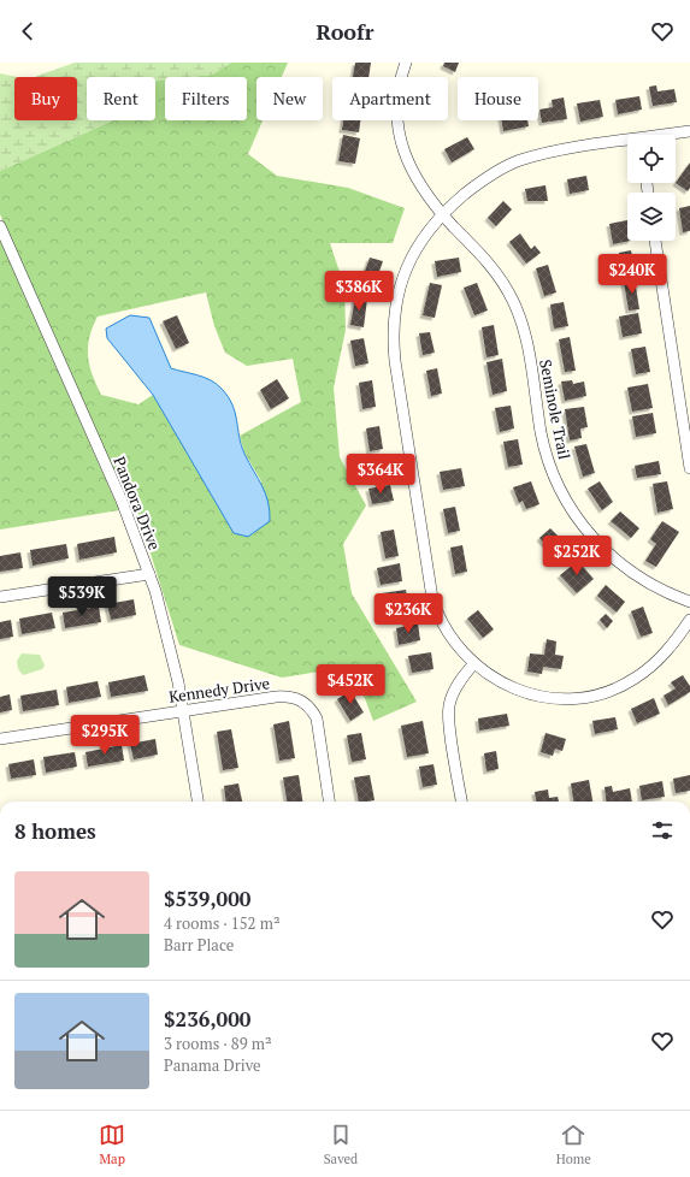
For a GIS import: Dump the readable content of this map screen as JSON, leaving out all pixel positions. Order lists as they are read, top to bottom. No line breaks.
{"streets":{"street":["Seminole Trail","Pandora Drive","Kennedy Drive"]},"crossings":[["Pandora Drive","Kennedy Drive"]],"page":{"header":"Roofr","chip":["Buy","Rent","Filters","New","Apartment","House"],"price":["$240K","$386K","$364K","$252K","$539K","$236K","$452K","$295K"],"heading":"8 homes","list":[{"name":"$539,000","note":"4 rooms · 152 m² · Barr Place"},{"name":"$236,000","note":"3 rooms · 89 m² · Panama Drive"}],"tabs":["Map","Saved","Home"]}}
